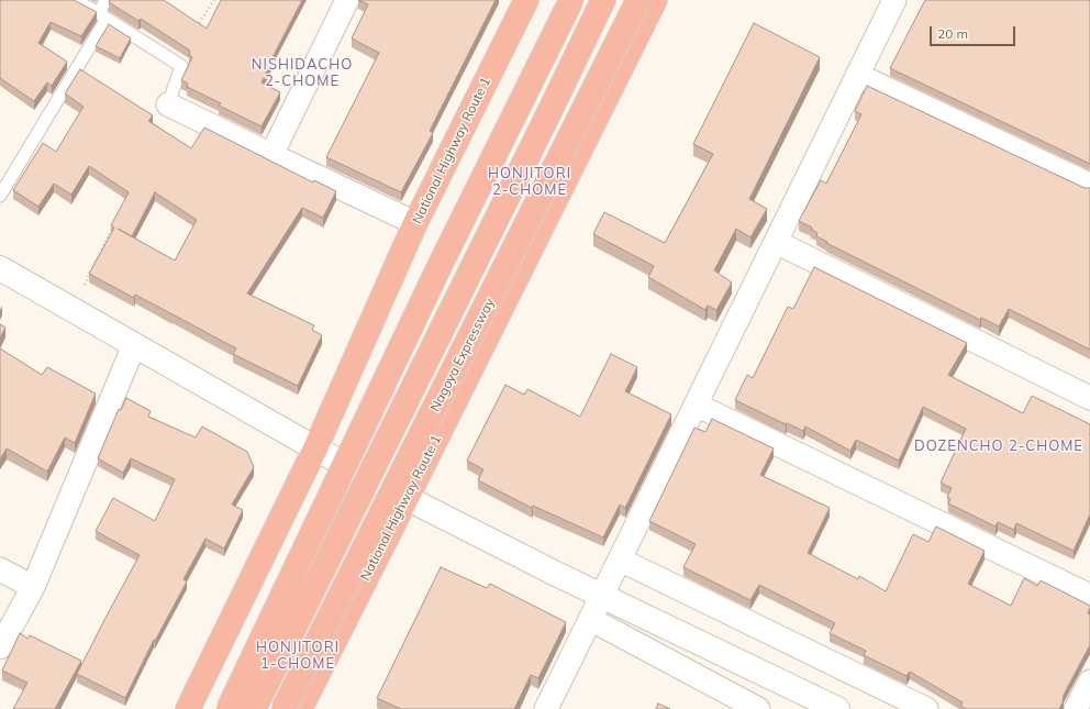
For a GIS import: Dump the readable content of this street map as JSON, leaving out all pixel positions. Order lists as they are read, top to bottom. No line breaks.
{"streets":{"highway":["National Highway Route 1","Nagoya Expressway"]},"districts":["NISHIDACHO 2-CHOME","HONJITORI 2-CHOME","DOZENCHO 2-CHOME","HONJITORI 1-CHOME"],"scale_bar":"20 m"}
